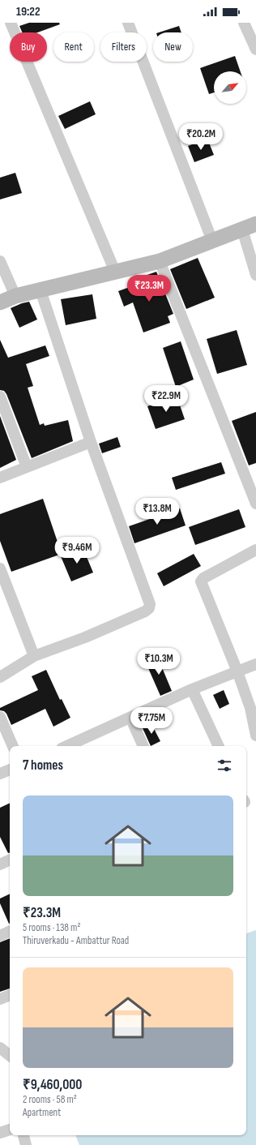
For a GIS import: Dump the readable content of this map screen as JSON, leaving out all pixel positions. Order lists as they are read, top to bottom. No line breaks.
{"north":"top right","page":{"status":"19:22","chip":["Buy","Rent","Filters","New"],"price":["₹20.2M","₹23.3M","₹22.9M","₹13.8M","₹9.46M","₹10.3M","₹7.75M"],"heading":"7 homes","list":[{"name":"₹23.3M","note":"5 rooms · 138 m² · Thiruverkadu - Ambattur Road"},{"name":"₹9,460,000","note":"2 rooms · 58 m² · Apartment"}]}}
